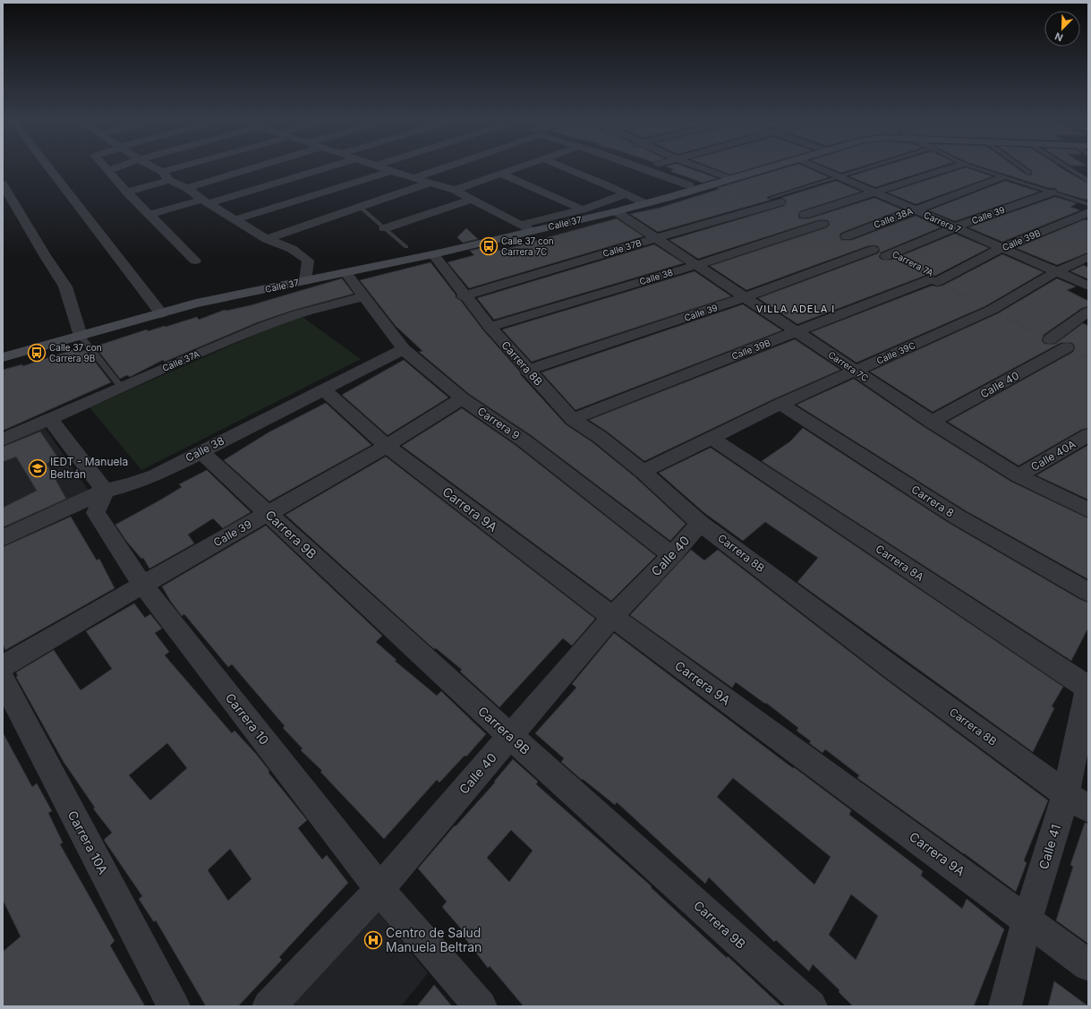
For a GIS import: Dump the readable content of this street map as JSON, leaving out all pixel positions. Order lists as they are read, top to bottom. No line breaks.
{"streets":{"main road":["Calle 37"],"street":["Calle 39","Calle 38A","Carrera 7","Calle 39B","Calle 37B","Calle 38","Calle 39C","Calle 37A","Carrera 8B","Carrera 7C","Calle 40","Carrera 9","Calle 40A","Carrera 8","Carrera 9A","Carrera 9B","Carrera 8A","Carrera 10","Carrera 10A","Calle 41"],"path":["Carrera 7A"]},"crossings":[["Calle 39","Carrera 7"],["Calle 39","Carrera 7A"],["Calle 39","Carrera 8B"],["Calle 39","Carrera 7C"],["Calle 39","Carrera 9"],["Calle 39","Carrera 9A"],["Calle 39","Carrera 9B"],["Calle 39","Carrera 10"],["Calle 38A","Carrera 7"],["Carrera 7","Calle 39B"],["Carrera 7","Calle 37B"],["Carrera 7","Calle 39C"],["Calle 37","Carrera 8B"],["Calle 37","Carrera 7C"],["Calle 37","Carrera 9"],["Calle 39B","Carrera 7A"],["Calle 39B","Carrera 8B"],["Calle 39B","Carrera 7C"],["Calle 37B","Carrera 8B"],["Calle 37B","Carrera 7C"],["Carrera 7A","Calle 39C"],["Calle 38","Carrera 8B"],["Calle 38","Carrera 7C"],["Calle 38","Carrera 9"],["Calle 38","Carrera 9A"],["Calle 38","Carrera 9B"],["Calle 38","Carrera 10"],["Calle 39C","Carrera 8B"],["Calle 39C","Carrera 7C"],["Calle 39C","Carrera 8"],["Calle 39C","Carrera 8A"],["Calle 37A","Carrera 9"],["Carrera 8B","Calle 40"],["Carrera 8B","Calle 41"],["Carrera 7C","Calle 40"],["Carrera 7C","Calle 40A"],["Calle 40","Carrera 9"],["Calle 40","Carrera 9A"],["Calle 40","Carrera 9B"],["Calle 40","Carrera 10"],["Carrera 9A","Calle 41"],["Carrera 8A","Calle 41"]],"districts":["VILLA ADELA I"],"places":{"bus stop":["Calle 37 con Carrera 7C","Calle 37 con Carrera 9B"],"school or university":["IEDT - Manuela Beltrán"],"hospital":["Centro de Salud Manuela Beltran"]},"north":"bottom left"}
